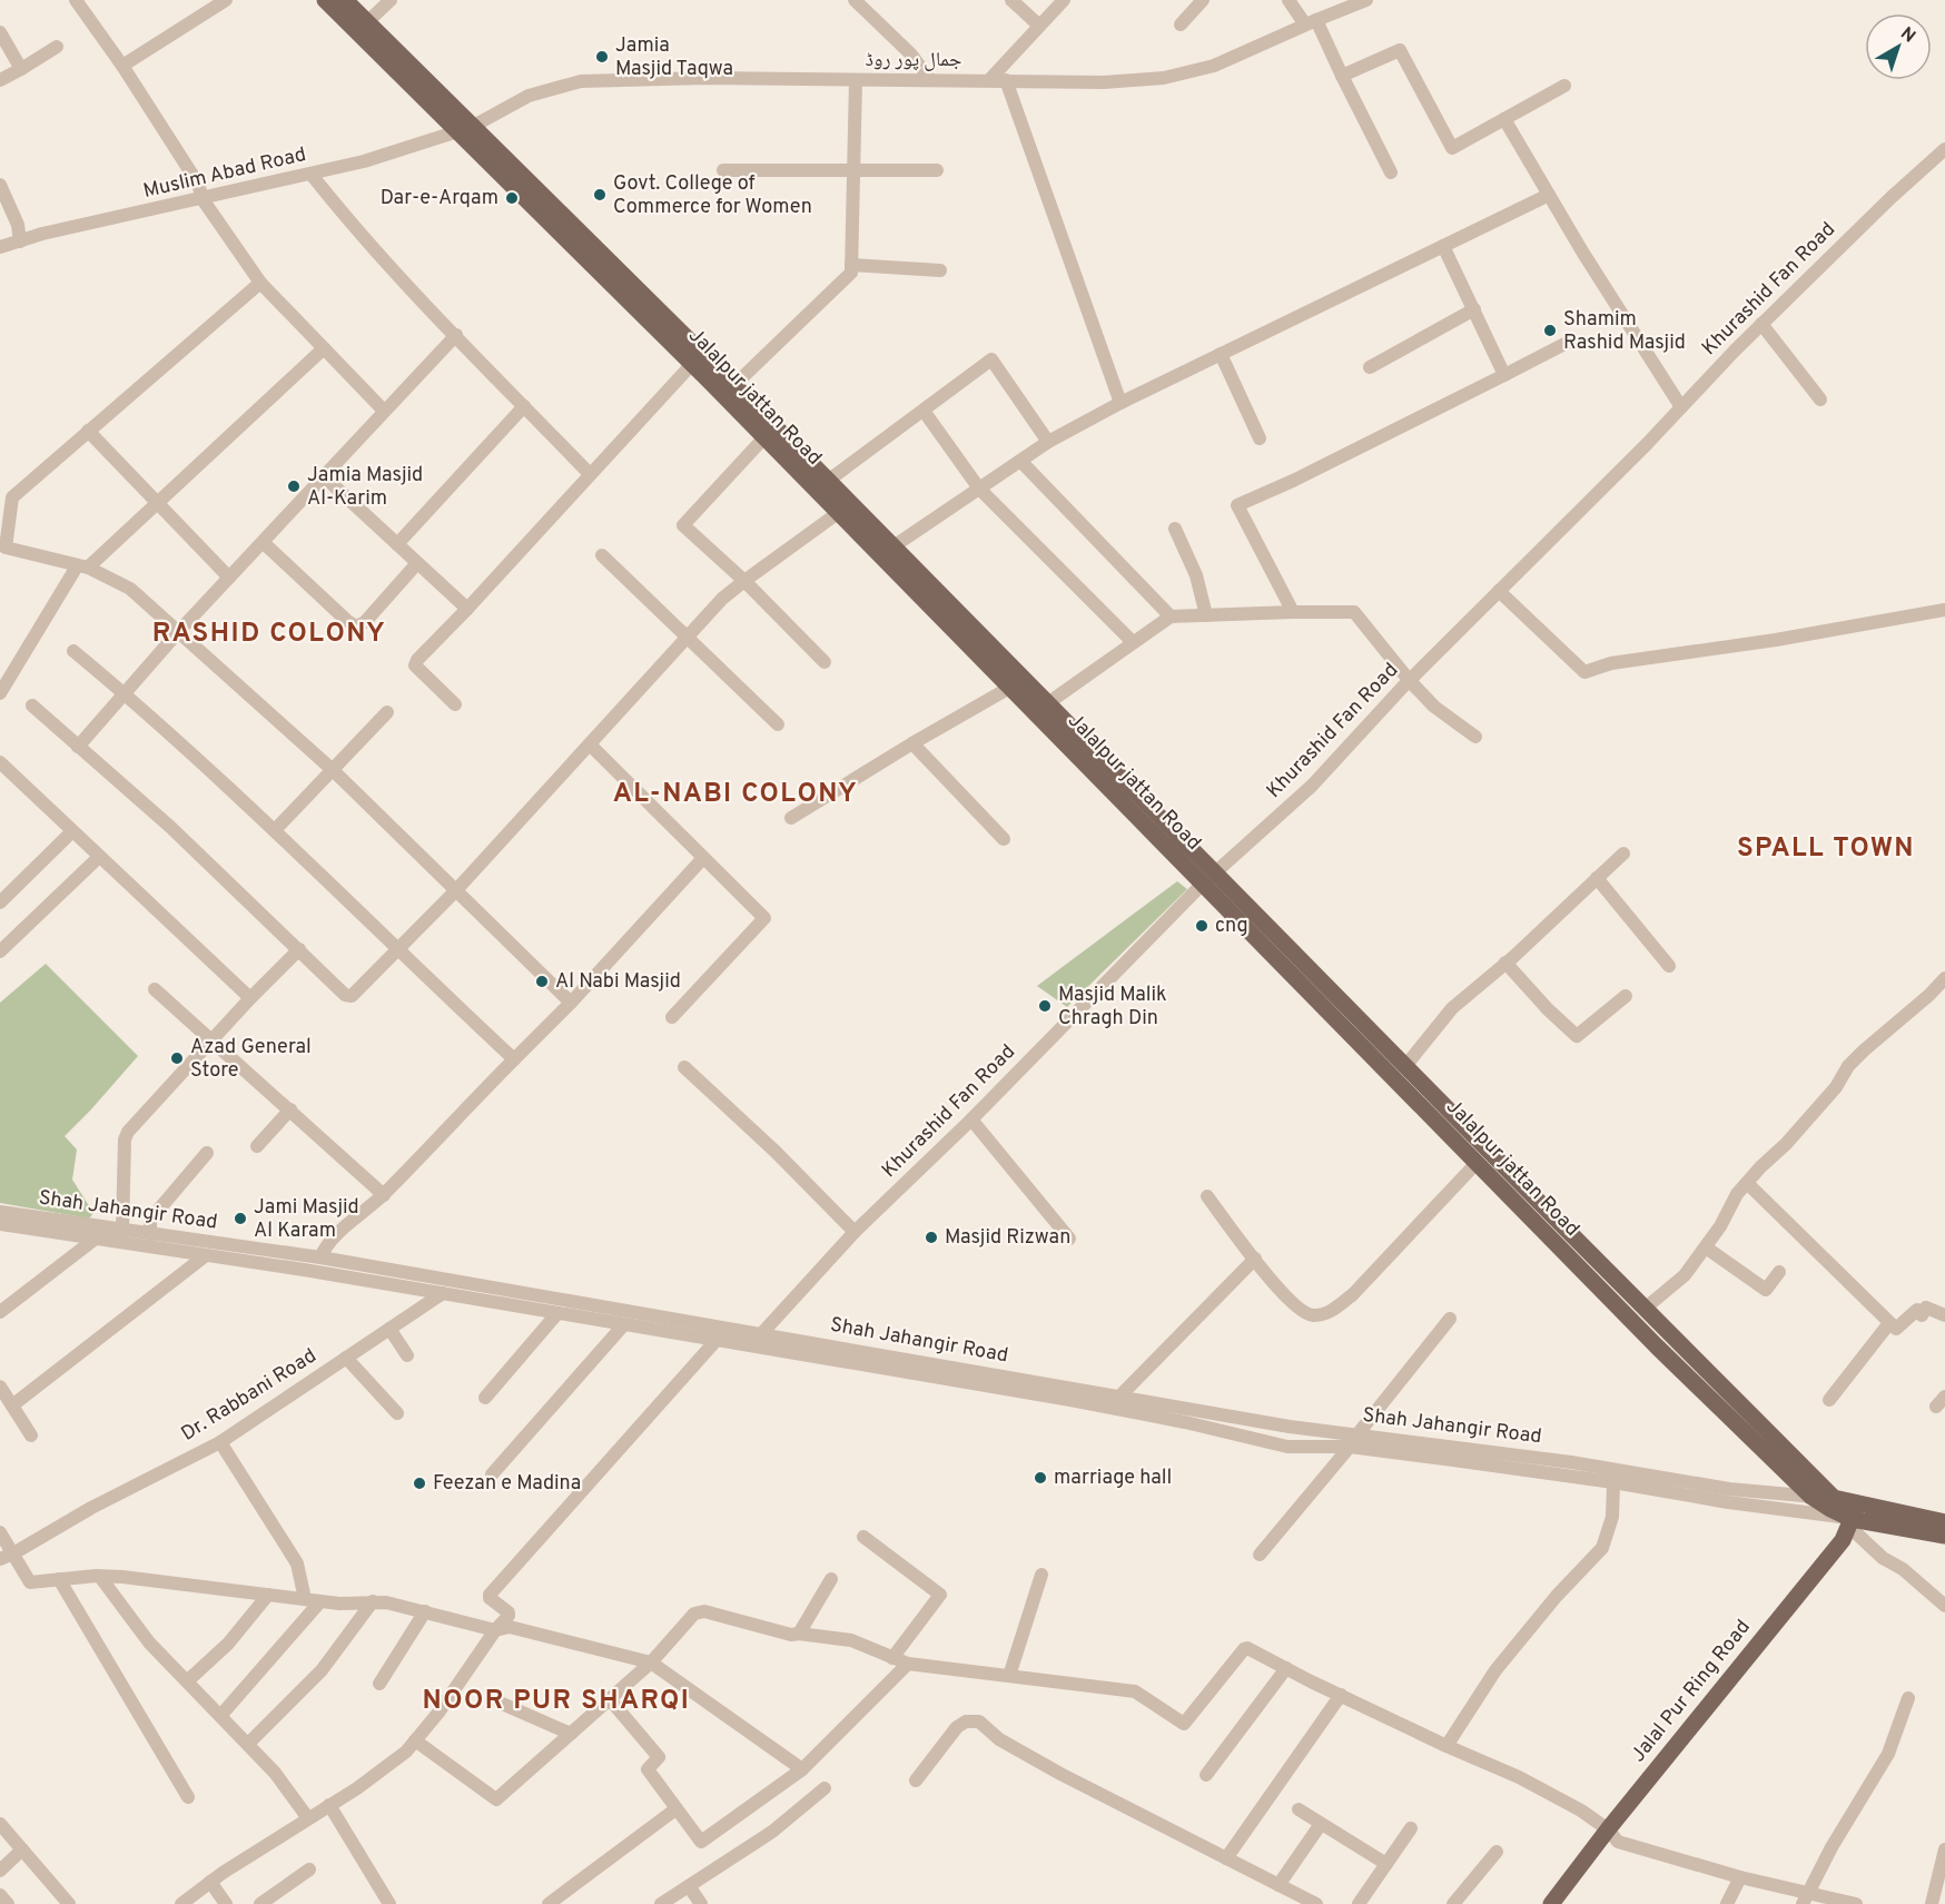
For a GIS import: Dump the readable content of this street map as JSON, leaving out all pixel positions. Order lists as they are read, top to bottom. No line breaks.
{"streets":{"main road":["Jalalpur jattan Road","Jalal Pur Ring Road"],"street":["جمال پور روڈ","Muslim Abad Road","Khurashid Fan Road","Shah Jahangir Road","Dr. Rabbani Road"]},"crossings":[["جمال پور روڈ","Muslim Abad Road"],["جمال پور روڈ","Jalalpur jattan Road"],["Muslim Abad Road","Jalalpur jattan Road"],["Khurashid Fan Road","Jalalpur jattan Road"],["Khurashid Fan Road","Shah Jahangir Road"],["Jalalpur jattan Road","Shah Jahangir Road"],["Jalalpur jattan Road","Jalal Pur Ring Road"],["Shah Jahangir Road","Dr. Rabbani Road"],["Shah Jahangir Road","Jalal Pur Ring Road"]],"districts":["RASHID COLONY","AL-NABI COLONY","SPALL TOWN","NOOR PUR SHARQI"],"places":["Jamia Masjid Taqwa","Govt. College of Commerce for Women","Dar-e-Arqam","Shamim Rashid Masjid","Jamia Masjid Al-Karim","cng","Al Nabi Masjid","Masjid Malik Chragh Din","Azad General Store","Jami Masjid Al Karam","Masjid Rizwan","marriage hall","Feezan e Madina"],"north":"top right"}
